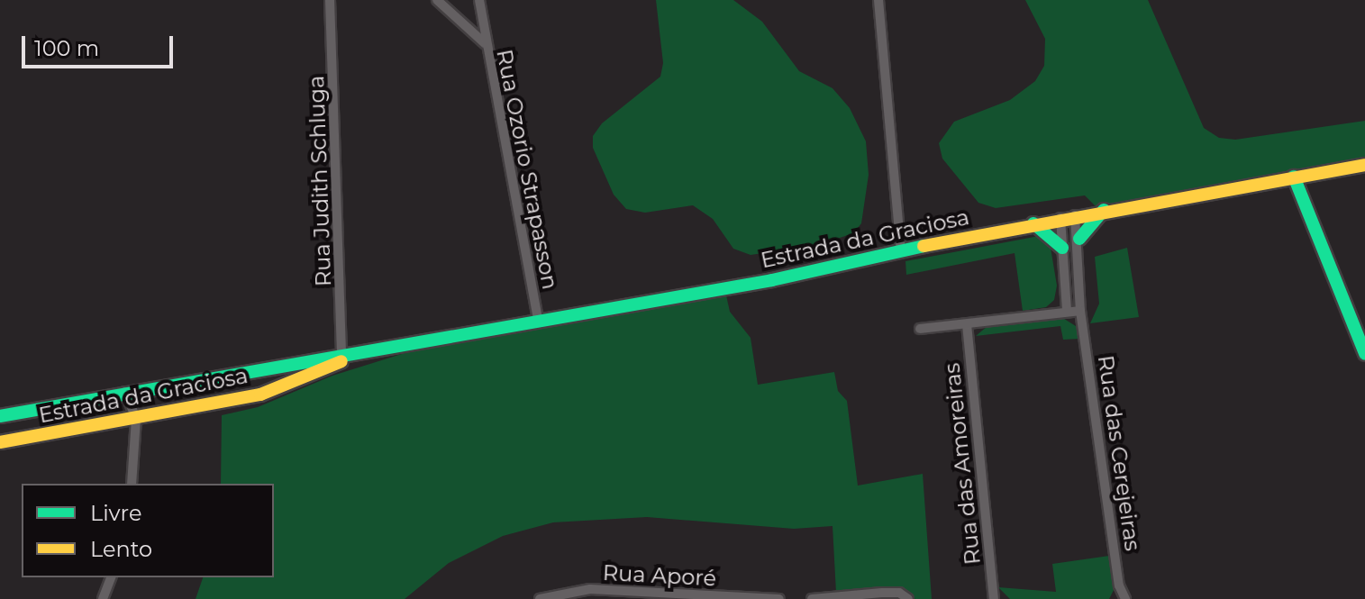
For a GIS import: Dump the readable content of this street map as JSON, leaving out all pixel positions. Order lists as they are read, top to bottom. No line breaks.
{"streets":{"main road":["Estrada da Graciosa"],"street":["Rua Ozorio Strapasson","Rua Judith Schluga","Rua das Cerejeiras","Rua das Amoreiras","Rua Aporé"]},"crossings":[["Rua Ozorio Strapasson","Estrada da Graciosa"],["Rua Judith Schluga","Estrada da Graciosa"],["Estrada da Graciosa","Rua das Cerejeiras"]],"legend":["Livre","Lento"],"scale_bar":"100 m"}
